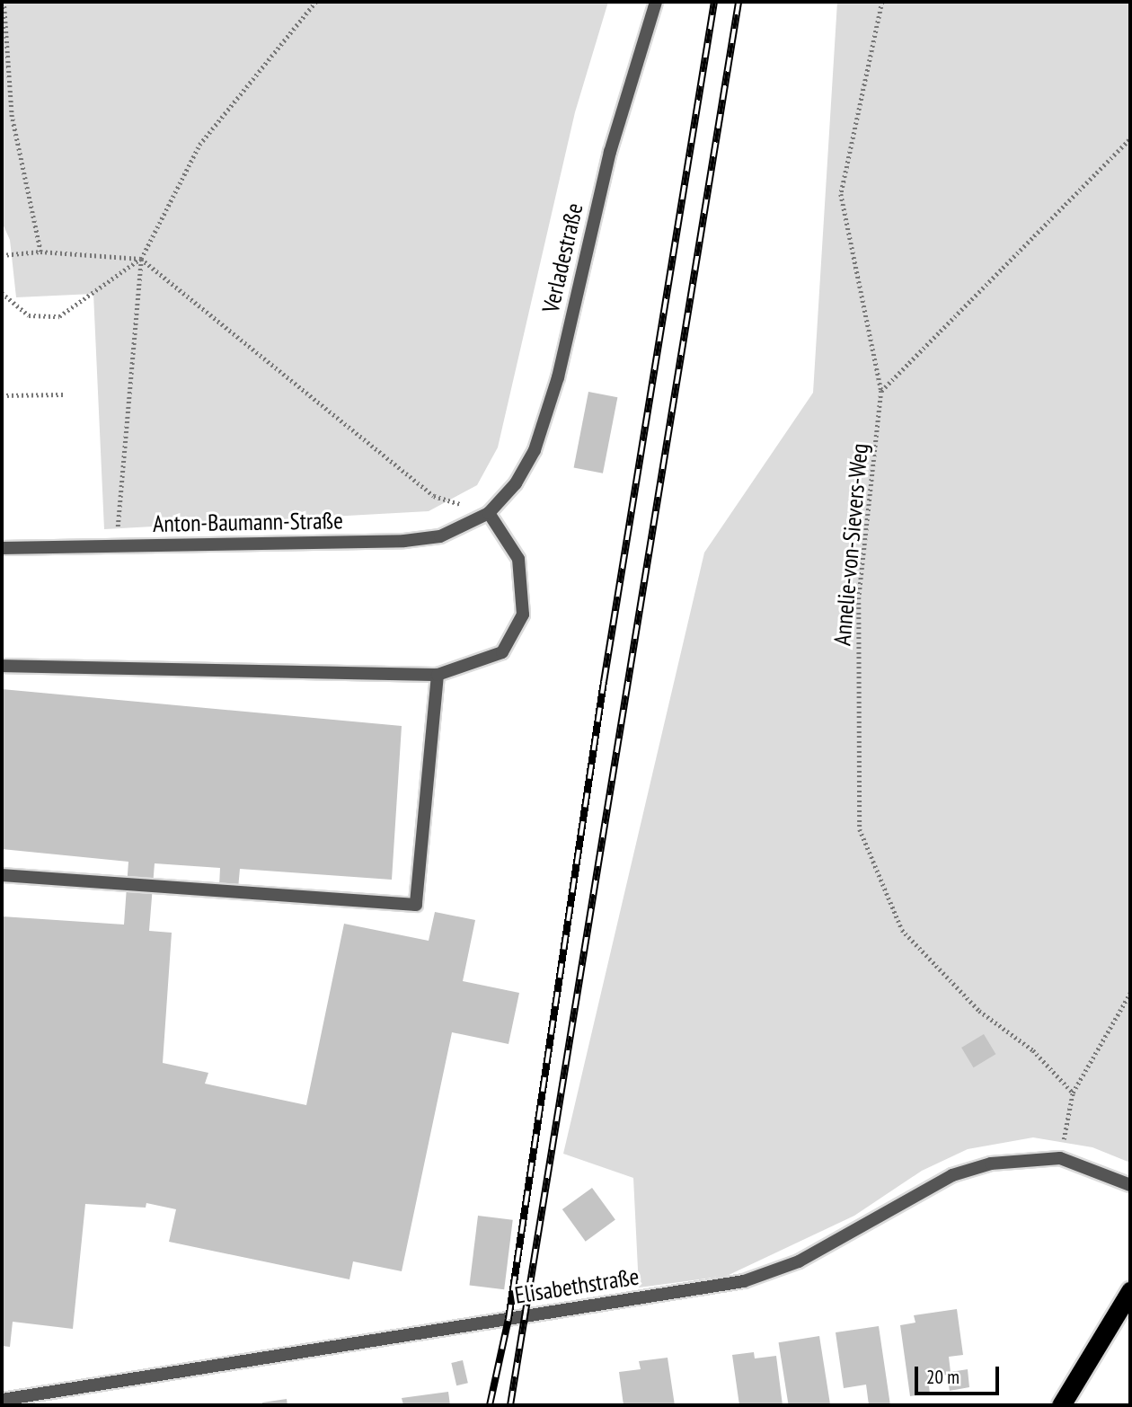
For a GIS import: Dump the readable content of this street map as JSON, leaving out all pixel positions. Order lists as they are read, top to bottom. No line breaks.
{"streets":{"street":["Verladestraße","Anton-Baumann-Straße","Elisabethstraße"],"path":["Annelie-von-Sievers-Weg"]},"crossings":[["Verladestraße","Anton-Baumann-Straße"]],"scale_bar":"20 m"}
